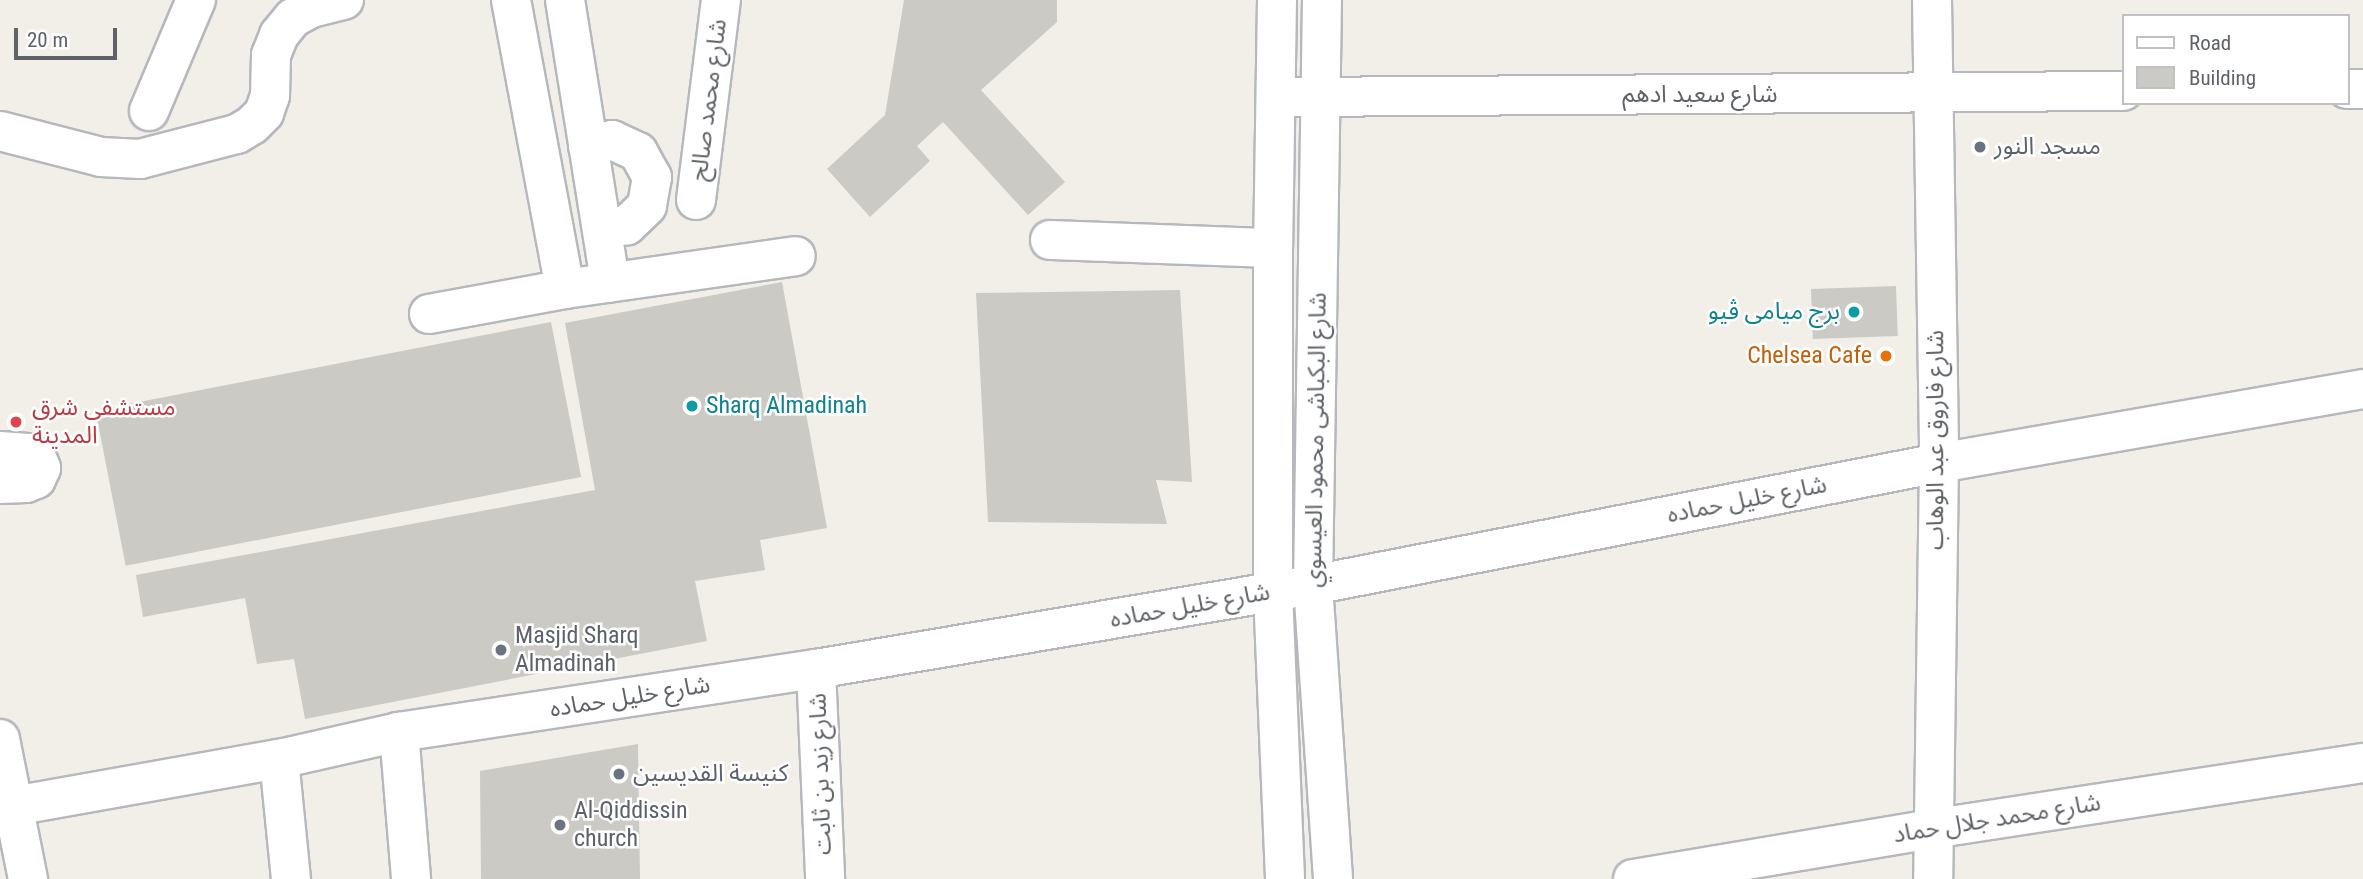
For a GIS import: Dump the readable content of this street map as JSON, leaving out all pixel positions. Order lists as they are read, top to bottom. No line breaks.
{"streets":{"street":["شارع سعيد ادهم","شارع محمد صالح","شارع البكباشى محمود العيسوي","شارع فاروق عبد الوهاب","شارع خليل حماده","شارع زيد بن ثابت","شارع محمد جلال حماد"]},"crossings":[["شارع سعيد ادهم","شارع البكباشى محمود العيسوي"],["شارع سعيد ادهم","شارع فاروق عبد الوهاب"],["شارع البكباشى محمود العيسوي","شارع خليل حماده"],["شارع فاروق عبد الوهاب","شارع خليل حماده"],["شارع فاروق عبد الوهاب","شارع محمد جلال حماد"],["شارع خليل حماده","شارع زيد بن ثابت"]],"places":["مسجد النور","برج ميامى ڤيو","Chelsea Cafe","Sharq Almadinah","مستشفى شرق المدينة","Masjid Sharq Almadinah","كنيسة القديسين","Al-Qiddissin church"],"legend":["Road","Building"],"scale_bar":"20 m"}
